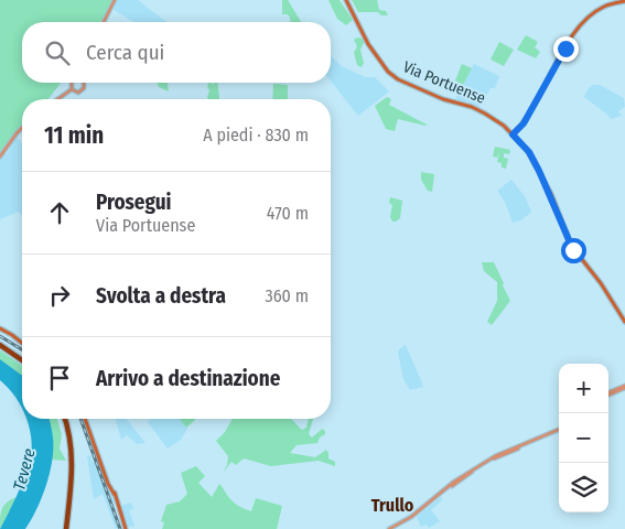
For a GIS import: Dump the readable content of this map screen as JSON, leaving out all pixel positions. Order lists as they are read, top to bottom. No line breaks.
{"streets":{"main road":["Via Portuense"]},"districts":["Trullo"],"water":["Tevere"],"page":{"search":"Cerca qui","heading":["11 min","A piedi · 830 m"],"list":[["Prosegui","Via Portuense","470 m"],["Svolta a destra","360 m"],"Arrivo a destinazione"],"map_buttons":["+","−"]}}
